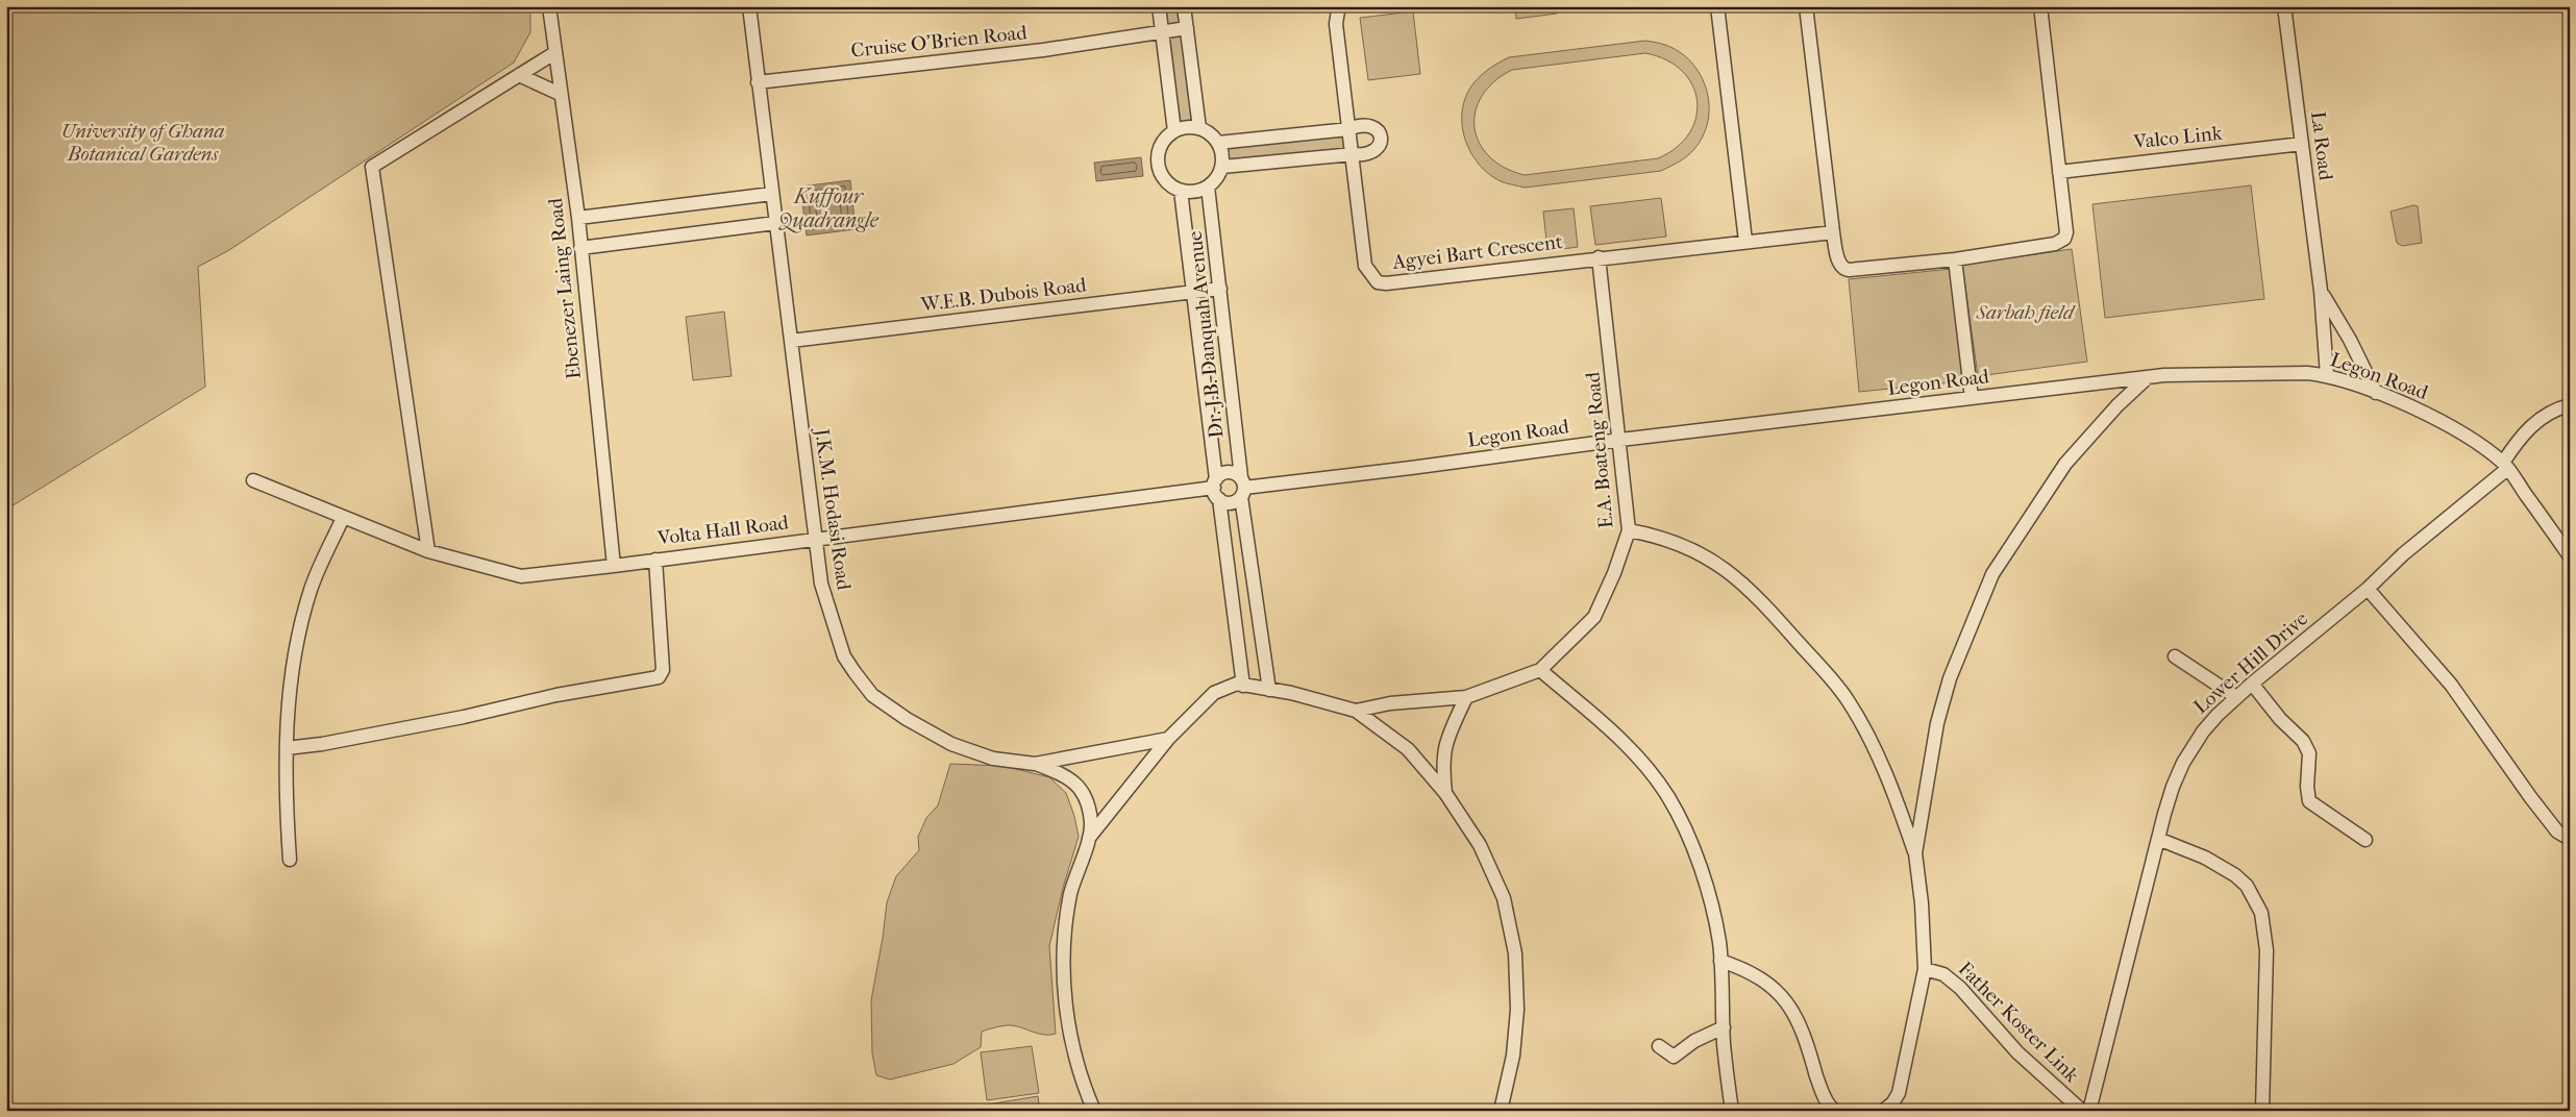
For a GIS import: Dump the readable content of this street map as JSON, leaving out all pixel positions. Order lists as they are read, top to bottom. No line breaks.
{"streets":{"street":["Cruise O'Brien Road","Valco Link","La Road","Agyei Bart Crescent","Ebenezer Laing Road","W.E.B. Dubois Road","Dr. J.B. Danquah Avenue","Legon Road","E.A. Boateng Road","J.K.M. Hodasi Road","Volta Hall Road","Lower Hill Drive","Father Koster Link"]},"crossings":[["Cruise O'Brien Road","J.K.M. Hodasi Road"],["Valco Link","La Road"],["La Road","Legon Road"],["Agyei Bart Crescent","E.A. Boateng Road"],["Ebenezer Laing Road","Volta Hall Road"],["W.E.B. Dubois Road","Dr. J.B. Danquah Avenue"],["W.E.B. Dubois Road","J.K.M. Hodasi Road"],["Dr. J.B. Danquah Avenue","Legon Road"],["Dr. J.B. Danquah Avenue","Volta Hall Road"],["Legon Road","E.A. Boateng Road"],["Legon Road","Lower Hill Drive"],["J.K.M. Hodasi Road","Volta Hall Road"]],"water":["Kuffour Quadrangle"],"parks":["University of Ghana Botanical Gardens","Sarbah field"]}
